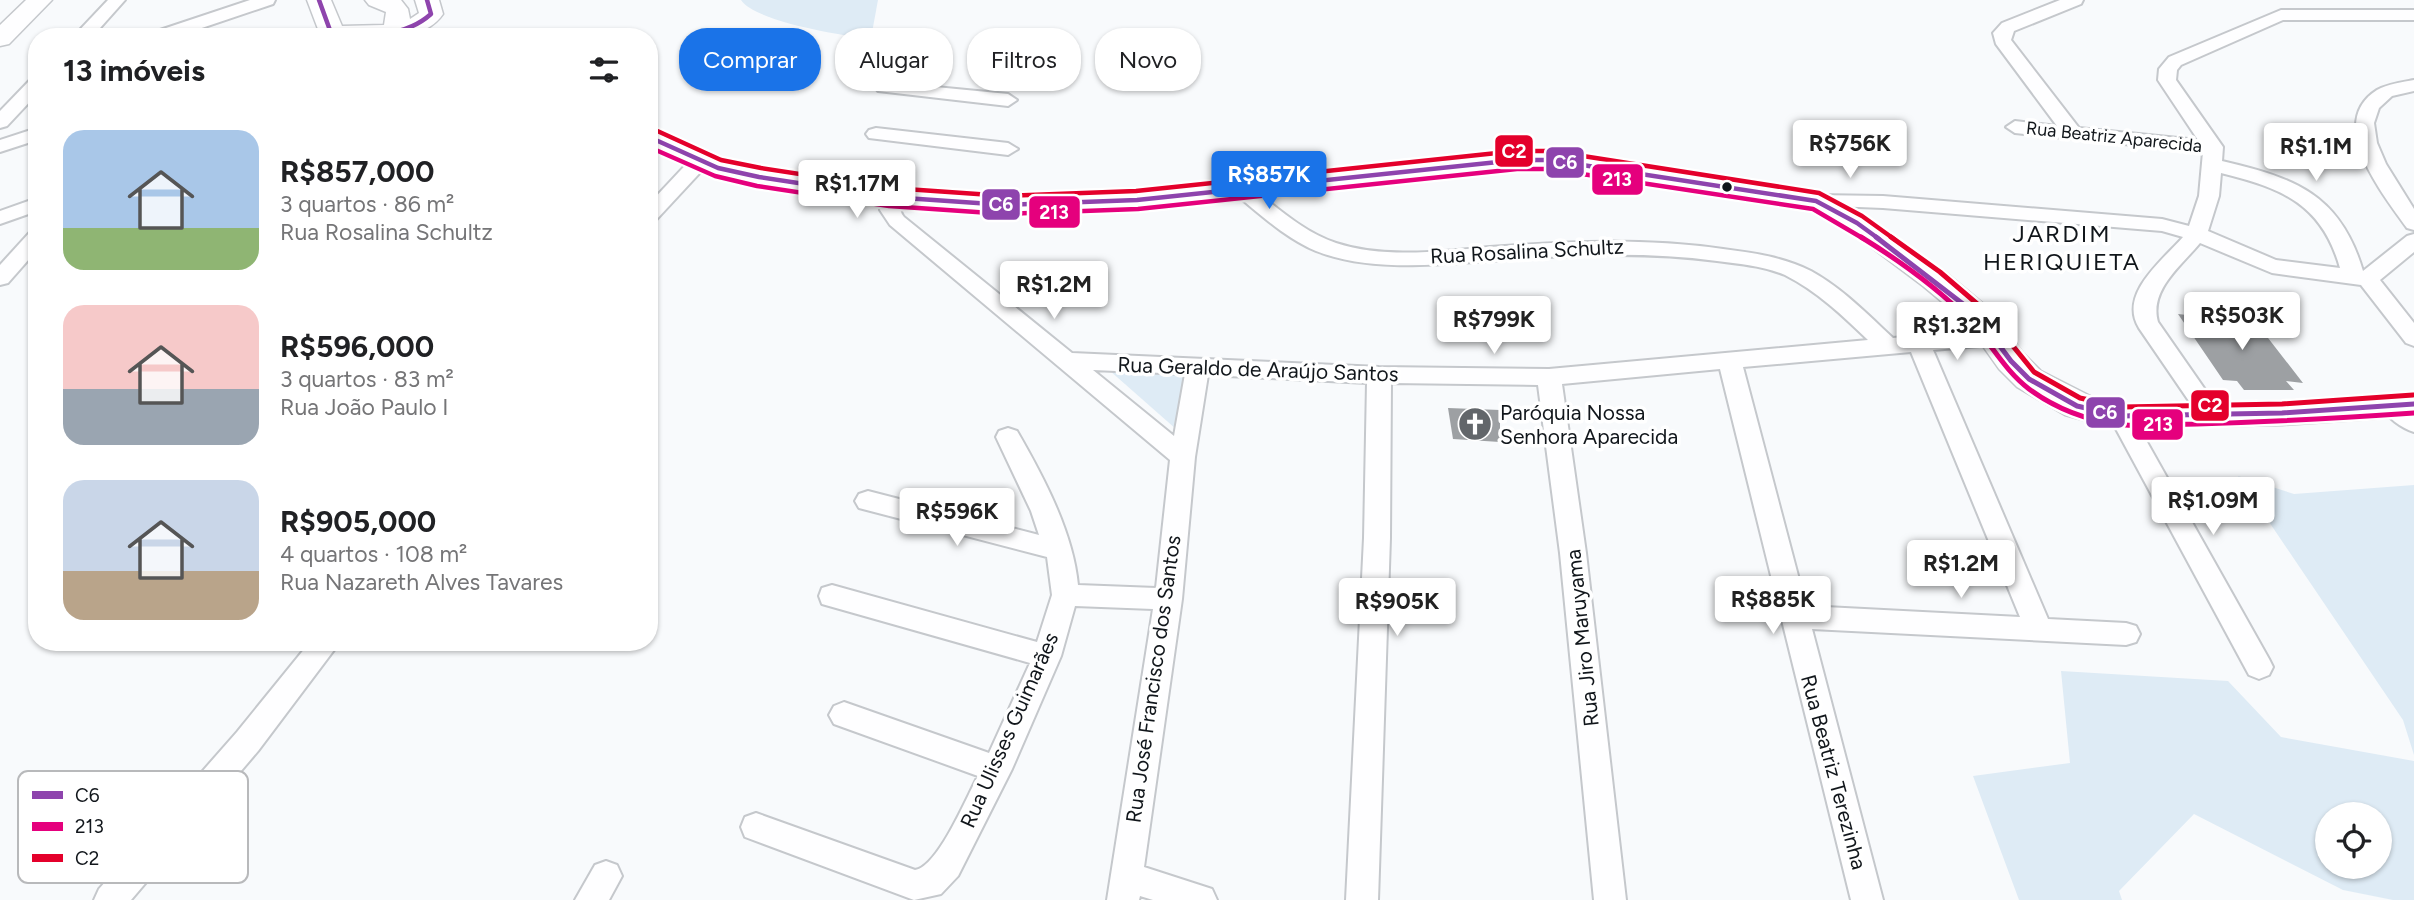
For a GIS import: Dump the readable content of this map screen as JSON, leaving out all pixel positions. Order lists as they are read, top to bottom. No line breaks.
{"streets":{"street":["Rua Beatriz Aparecida","Rua Rosalina Schultz","Rua Geraldo de Araújo Santos","Rua Jiro Maruyama","Rua José Francisco dos Santos","Rua Ulisses Guimarães","Rua Beatriz Terezinha"]},"crossings":[["Rua Rosalina Schultz","Rua Geraldo de Araújo Santos"],["Rua Geraldo de Araújo Santos","Rua Jiro Maruyama"],["Rua Geraldo de Araújo Santos","Rua José Francisco dos Santos"],["Rua Geraldo de Araújo Santos","Rua Beatriz Terezinha"]],"districts":["JARDIM HERIQUIETA"],"places":{"church":["Paróquia Nossa Senhora Aparecida"]},"lines":["transit line C6","transit line C2","transit line 213"],"legend":["C6","213","C2"],"page":{"chip":["Comprar","Alugar","Filtros","Novo"],"heading":"13 imóveis","list":[{"name":"R$857,000","note":"3 quartos · 86 m² · Rua Rosalina Schultz"},{"name":"R$596,000","note":"3 quartos · 83 m² · Rua João Paulo I"},{"name":"R$905,000","note":"4 quartos · 108 m² · Rua Nazareth Alves Tavares"}],"price":["R$756K","R$1.1M","R$857K","R$1.17M","R$1.2M","R$503K","R$799K","R$1.32M","R$1.09M","R$596K","R$1.2M","R$885K","R$905K"]}}
